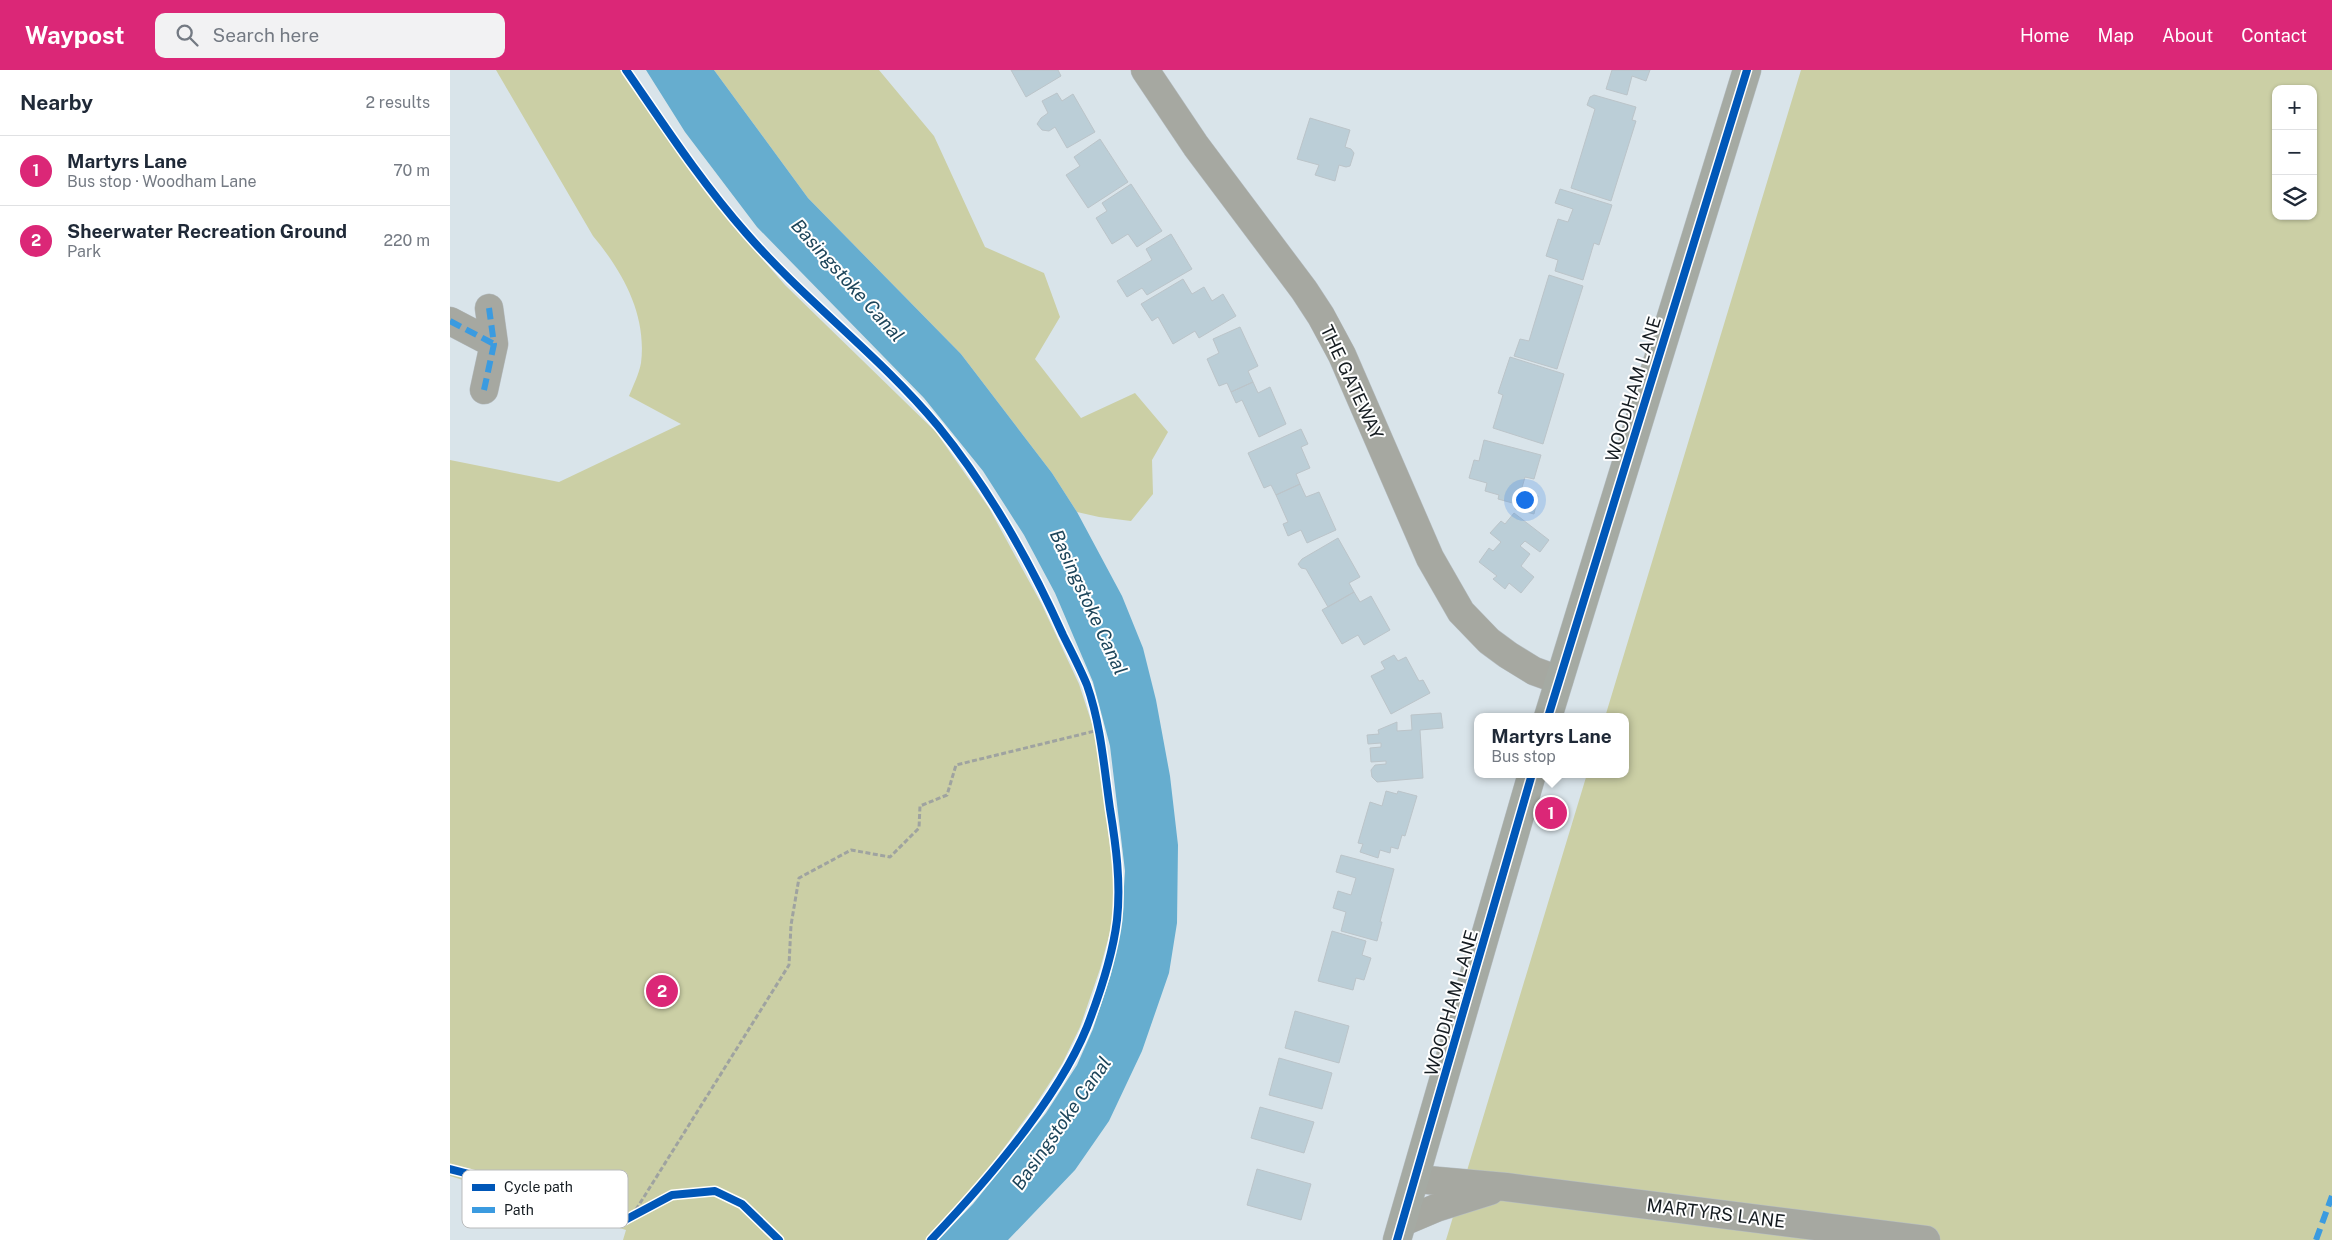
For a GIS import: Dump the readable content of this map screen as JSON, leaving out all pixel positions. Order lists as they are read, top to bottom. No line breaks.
{"streets":{"main road":["WOODHAM LANE"],"street":["THE GATEWAY","MARTYRS LANE"]},"crossings":[["THE GATEWAY","WOODHAM LANE"],["WOODHAM LANE","MARTYRS LANE"]],"water":["Basingstoke Canal"],"legend":["Cycle path","Path"],"page":{"header":"Waypost","search":"Search here","nav":["Home","Map","About","Contact"],"heading":["Nearby","2 results"],"map_buttons":["+","−"],"list":[{"mark":"1","name":"Martyrs Lane","note":"Bus stop · Woodham Lane","value":"70 m"},{"mark":"2","name":"Sheerwater Recreation Ground","note":"Park","value":"220 m"}],"popup":["Martyrs Lane","Bus stop"],"pins":["1","2"]}}
